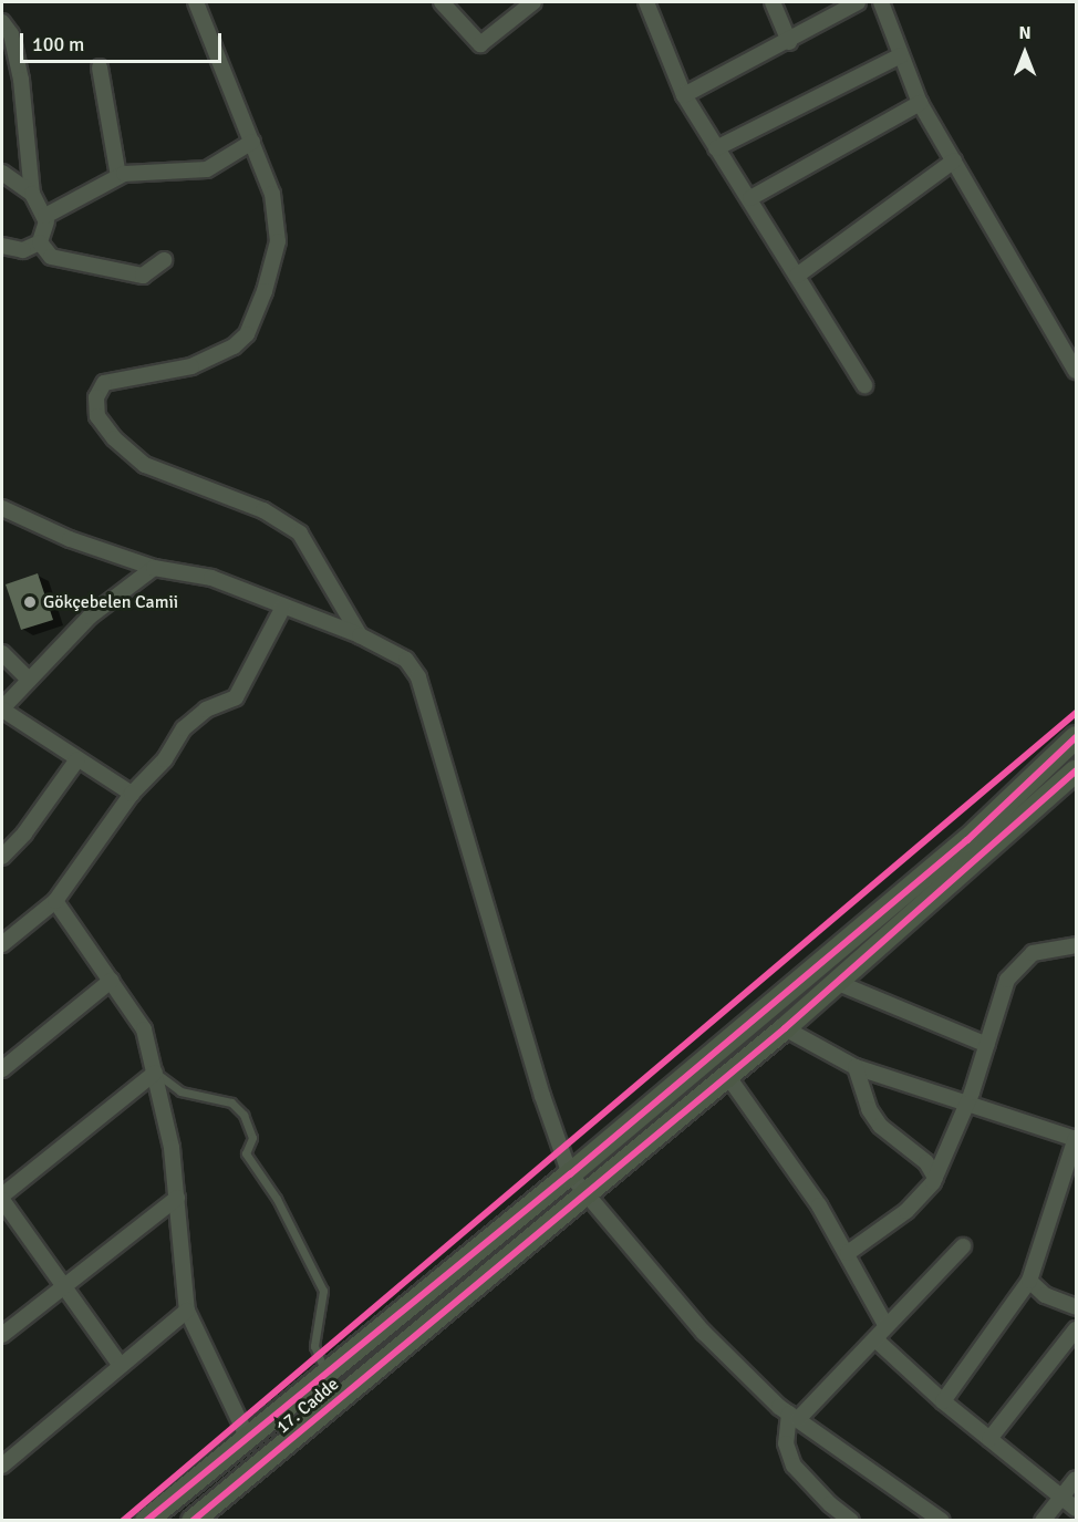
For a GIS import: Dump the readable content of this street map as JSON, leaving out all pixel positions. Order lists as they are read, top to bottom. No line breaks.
{"streets":{"street":["17. Cadde"]},"places":["Gökçebelen Camii"],"scale_bar":"100 m","north":"top"}
